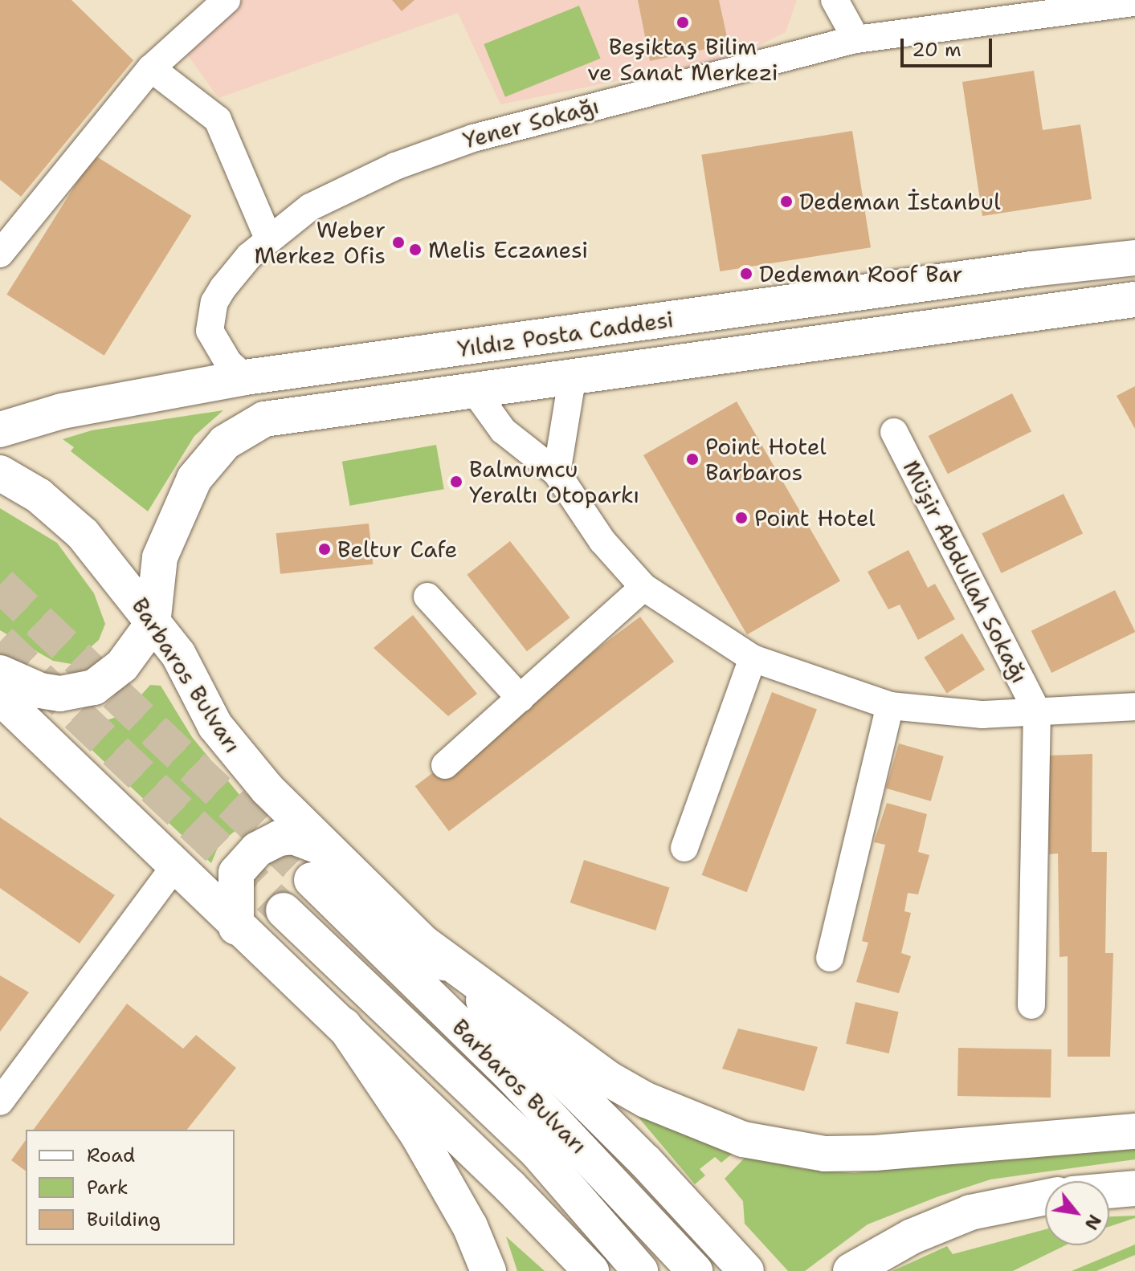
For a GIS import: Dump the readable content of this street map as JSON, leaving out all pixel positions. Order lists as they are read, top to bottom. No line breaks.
{"streets":{"main road":["Yıldız Posta Caddesi","Barbaros Bulvarı"],"street":["Yener Sokağı","Müşir Abdullah Sokağı"]},"crossings":[["Yener Sokağı","Yıldız Posta Caddesi"],["Yıldız Posta Caddesi","Barbaros Bulvarı"]],"places":["Beşiktaş Bilim ve Sanat Merkezi","Dedeman İstanbul","Weber Merkez Ofis","Melis Eczanesi","Dedeman Roof Bar","Point Hotel Barbaros","Balmumcu Yeraltı Otoparkı","Point Hotel","Beltur Cafe"],"legend":["Road","Park","Building"],"scale_bar":"20 m","north":"bottom right"}
